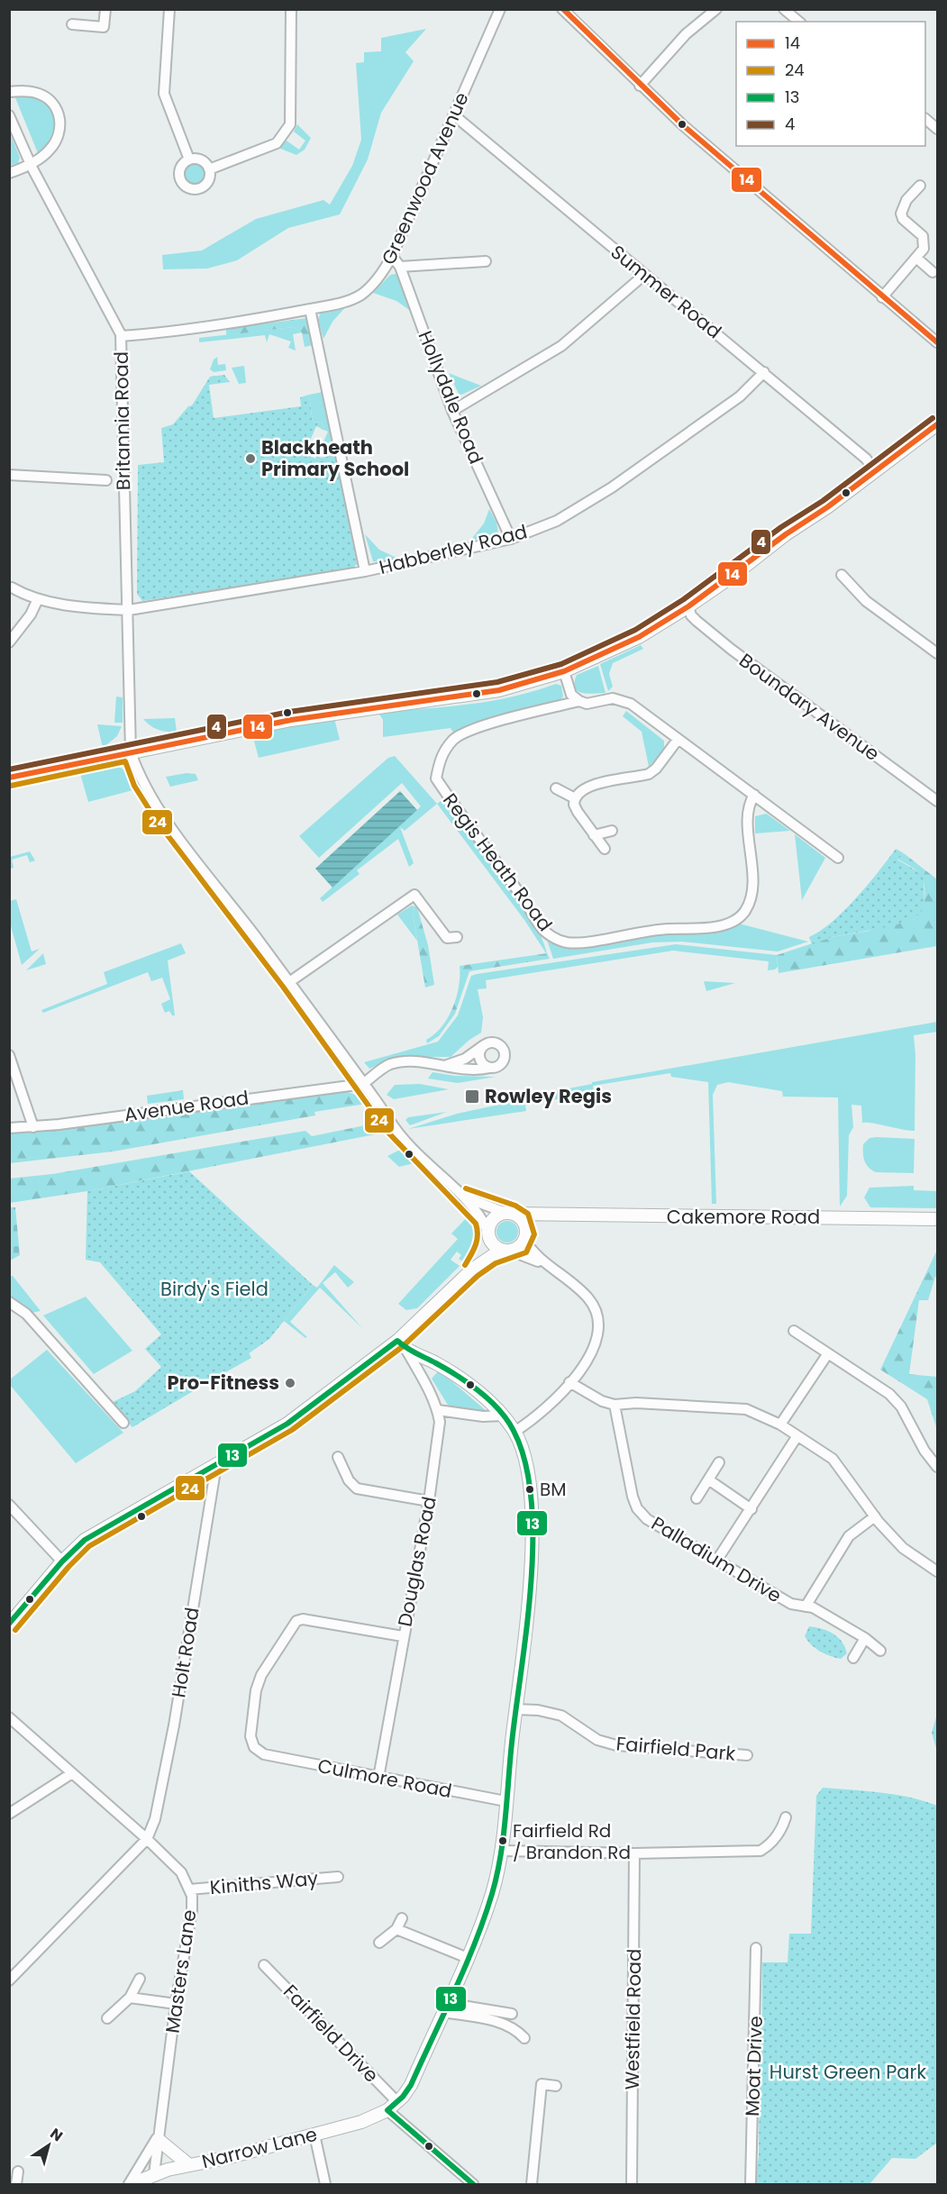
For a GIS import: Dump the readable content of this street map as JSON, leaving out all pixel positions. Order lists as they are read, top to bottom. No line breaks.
{"streets":{"main road":["Cakemore Road","Narrow Lane"],"street":["Greenwood Avenue","Summer Road","Hollydale Road","Britannia Road","Habberley Road","Boundary Avenue","Regis Heath Road","Avenue Road","Palladium Drive","Douglas Road","Holt Road","Fairfield Park","Culmore Road","Kiniths Way","Masters Lane","Westfield Road","Fairfield Drive","Moat Drive"]},"crossings":[["Greenwood Avenue","Summer Road"],["Greenwood Avenue","Hollydale Road"],["Greenwood Avenue","Britannia Road"],["Summer Road","Habberley Road"],["Hollydale Road","Habberley Road"],["Britannia Road","Habberley Road"],["Britannia Road","Avenue Road"],["Douglas Road","Culmore Road"],["Douglas Road","Narrow Lane"],["Holt Road","Masters Lane"],["Fairfield Park","Narrow Lane"],["Culmore Road","Narrow Lane"],["Kiniths Way","Masters Lane"],["Masters Lane","Narrow Lane"],["Fairfield Drive","Narrow Lane"]],"parks":["Birdy's Field","Hurst Green Park"],"places":{"other":["Blackheath Primary School","Pro-Fitness","BM","Fairfield Rd / Brandon Rd"],"transit":["Rowley Regis"]},"lines":["transit line 14","transit line 4","transit line 24","transit line 13"],"legend":["14","24","13","4"],"north":"top right"}
